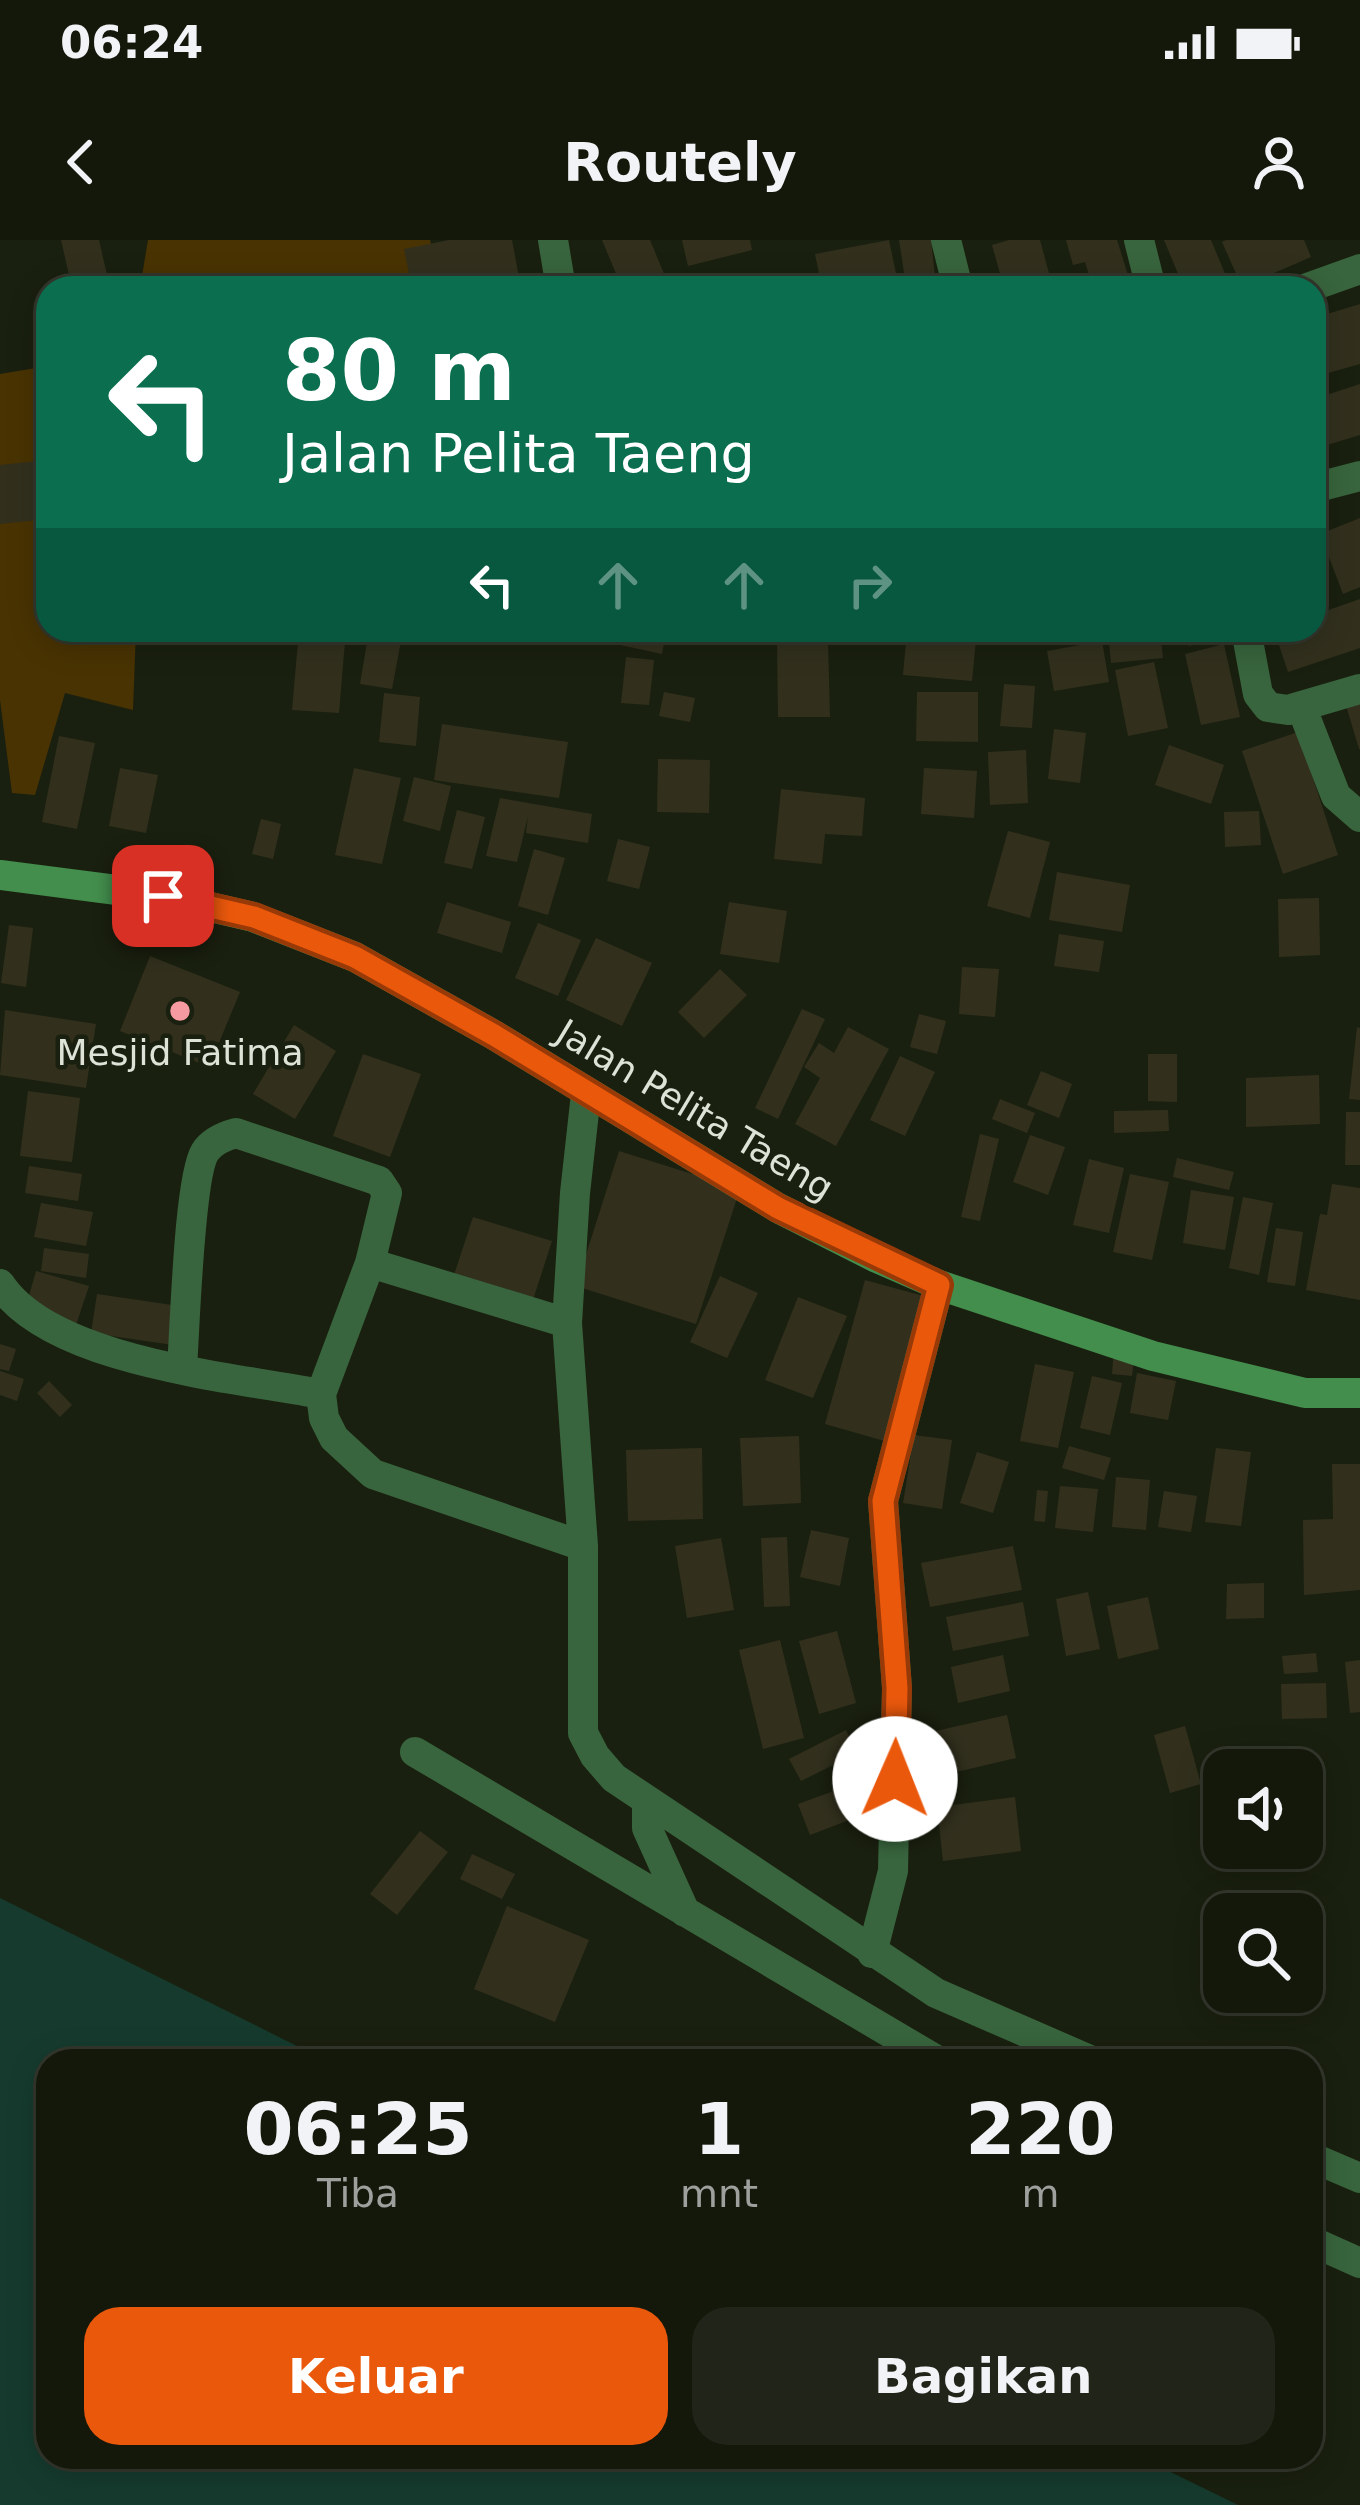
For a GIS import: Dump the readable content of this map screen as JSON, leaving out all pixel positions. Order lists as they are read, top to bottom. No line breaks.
{"streets":{"street":["Jalan Pelita Taeng"]},"places":["Mesjid Fatima"],"page":{"status":"06:24","header":"Routely","turn":["80 m","Jalan Pelita Taeng"],"eta":["06:25","Tiba","1","mnt","220","m"],"buttons":["Keluar","Bagikan"]}}
